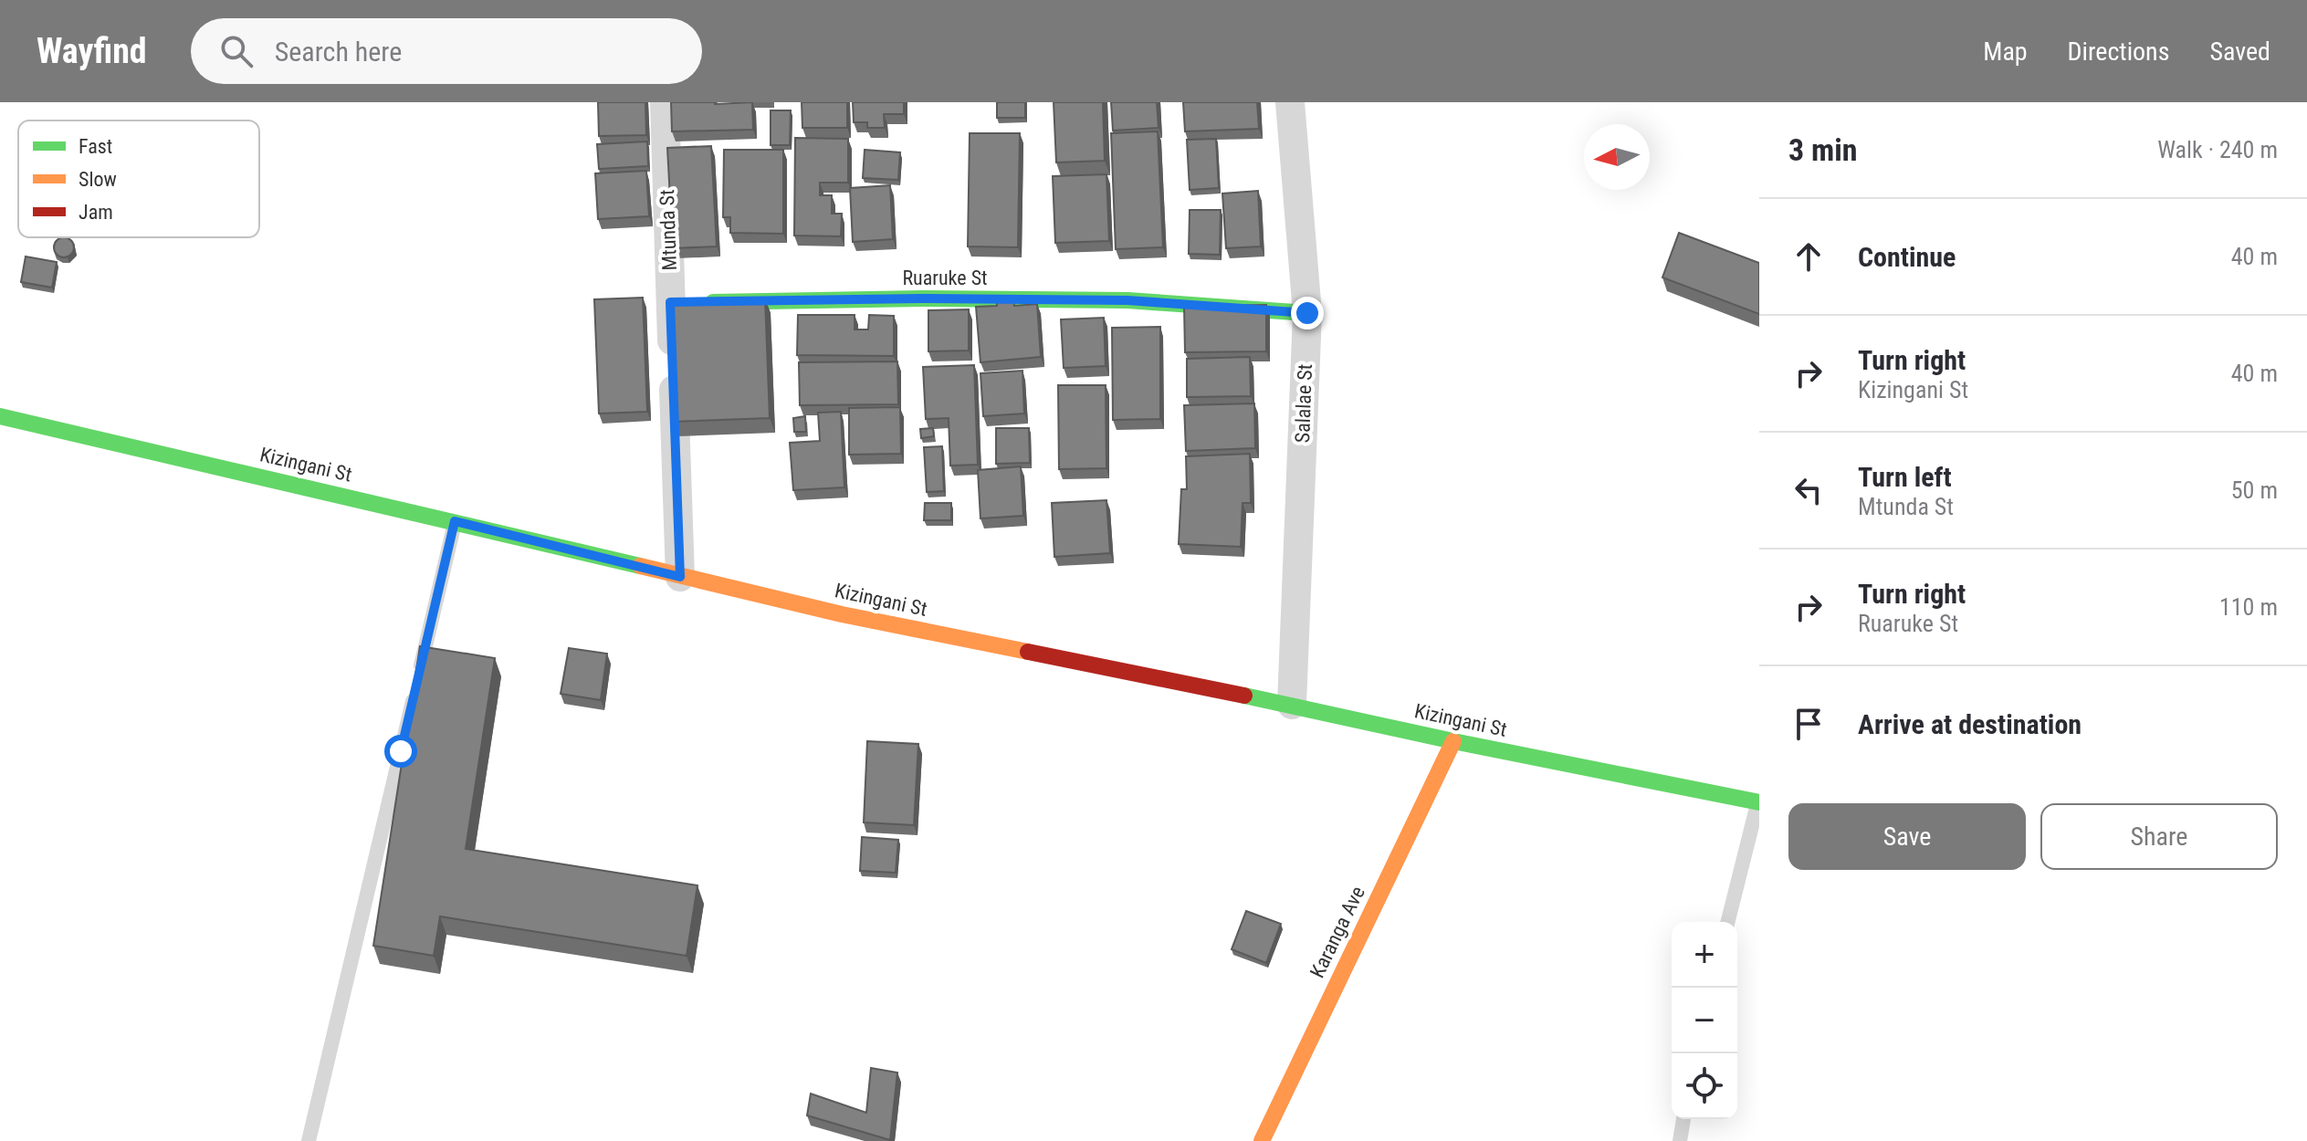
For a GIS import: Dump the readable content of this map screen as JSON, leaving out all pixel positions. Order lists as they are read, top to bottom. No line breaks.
{"streets":{"street":["Mtunda St","Ruaruke St","Salalae St","Kizingani St","Karanga Ave"]},"crossings":[["Mtunda St","Ruaruke St"],["Mtunda St","Kizingani St"],["Ruaruke St","Salalae St"],["Salalae St","Kizingani St"],["Kizingani St","Karanga Ave"]],"legend":["Fast","Slow","Jam"],"north":"left","page":{"header":"Wayfind","search":"Search here","nav":["Map","Directions","Saved"],"heading":["3 min","Walk · 240 m"],"list":[["Continue","40 m"],["Turn right","Kizingani St","40 m"],["Turn left","Mtunda St","50 m"],["Turn right","Ruaruke St","110 m"],"Arrive at destination"],"buttons":["Save","Share"],"map_buttons":["+","−"]}}
